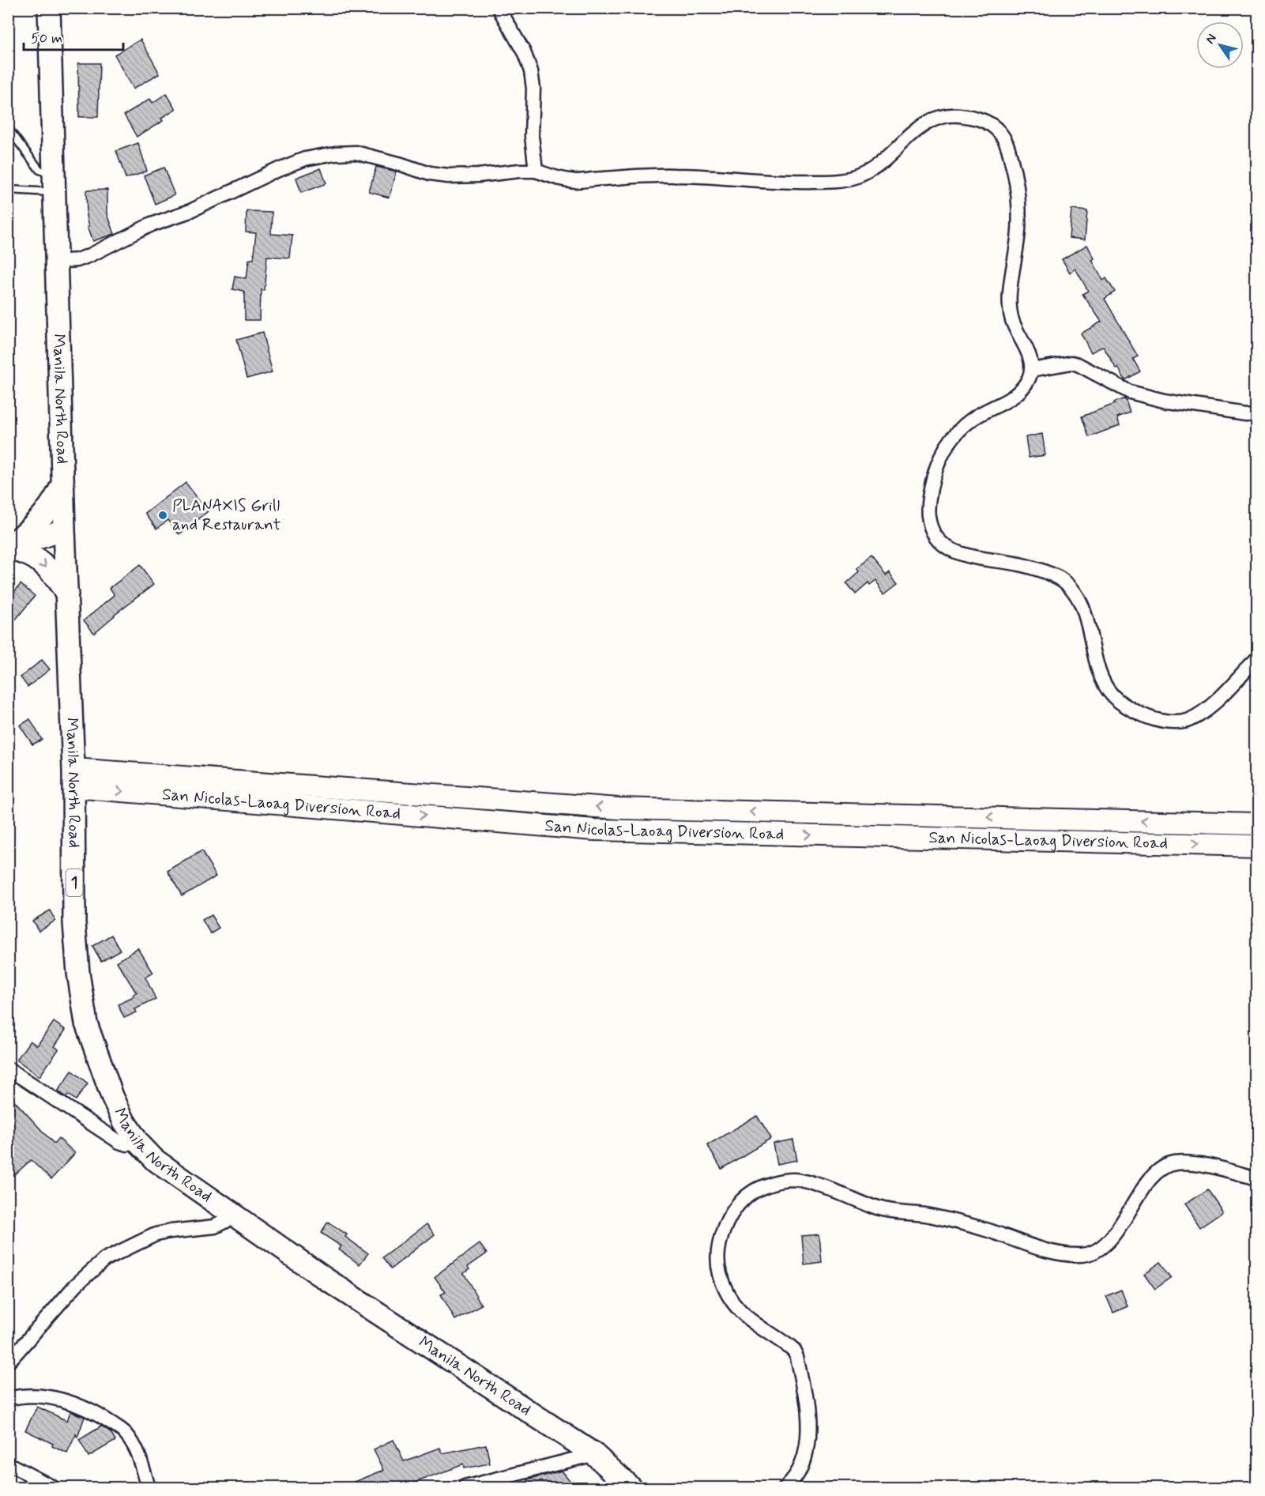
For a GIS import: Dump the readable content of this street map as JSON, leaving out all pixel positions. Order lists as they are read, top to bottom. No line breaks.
{"streets":{"highway":["Manila North Road","1"],"main road":["San Nicolas-Laoag Diversion Road"]},"crossings":[["Manila North Road","San Nicolas-Laoag Diversion Road"]],"places":["PLANAXIS Grill and Restaurant"],"scale_bar":"50 m","north":"top left"}
